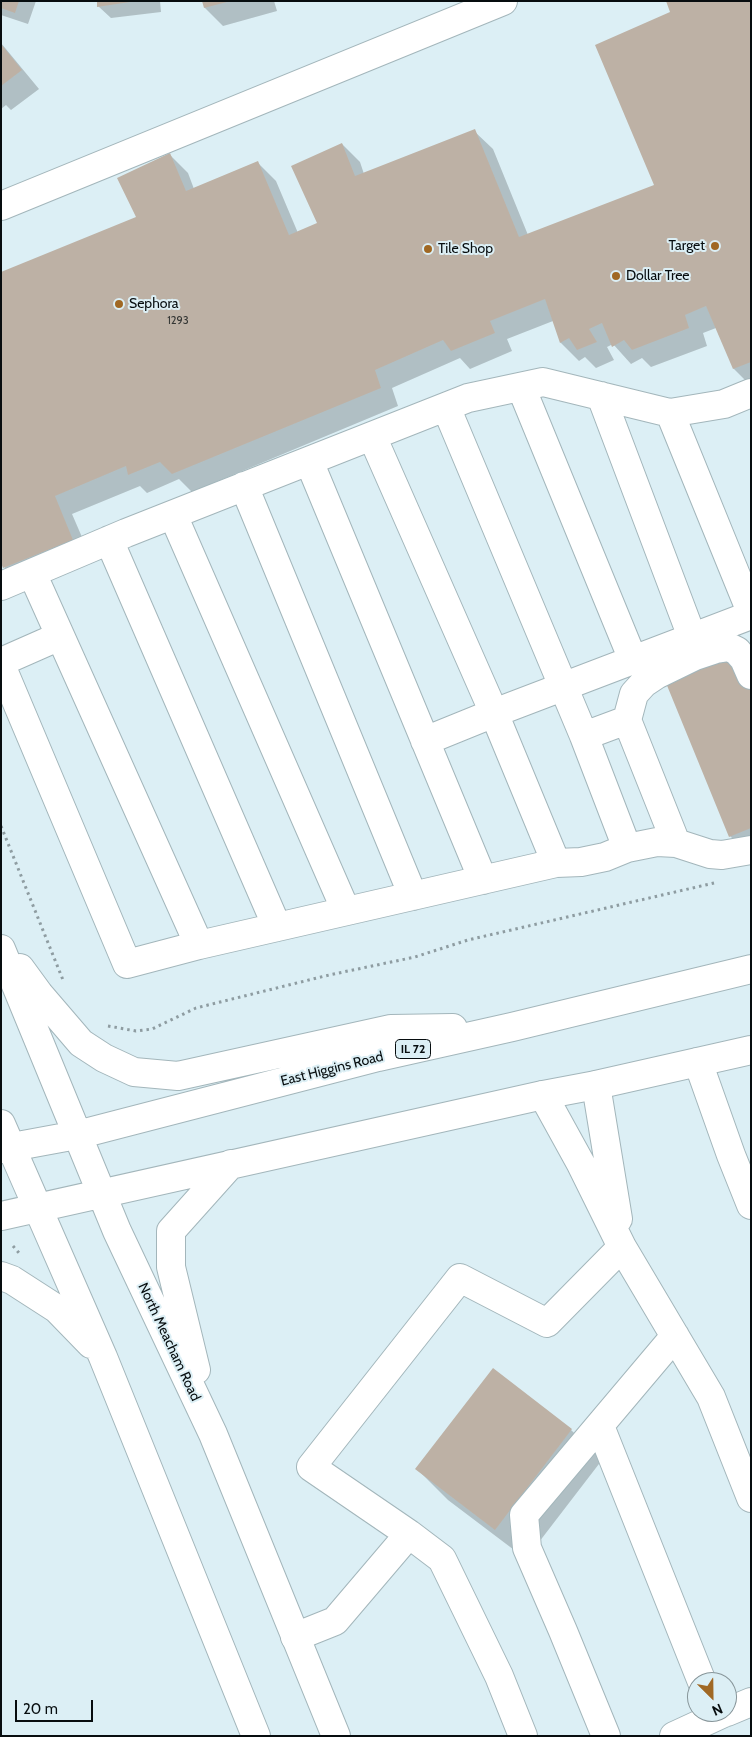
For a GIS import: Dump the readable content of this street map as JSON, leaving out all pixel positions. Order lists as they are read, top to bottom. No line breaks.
{"streets":{"main road":["IL 72","East Higgins Road","North Meacham Road"]},"crossings":[["East Higgins Road","North Meacham Road"]],"places":["Target","Tile Shop","Dollar Tree","Sephora"],"house_numbers":["1293"],"scale_bar":"20 m","north":"bottom right"}
